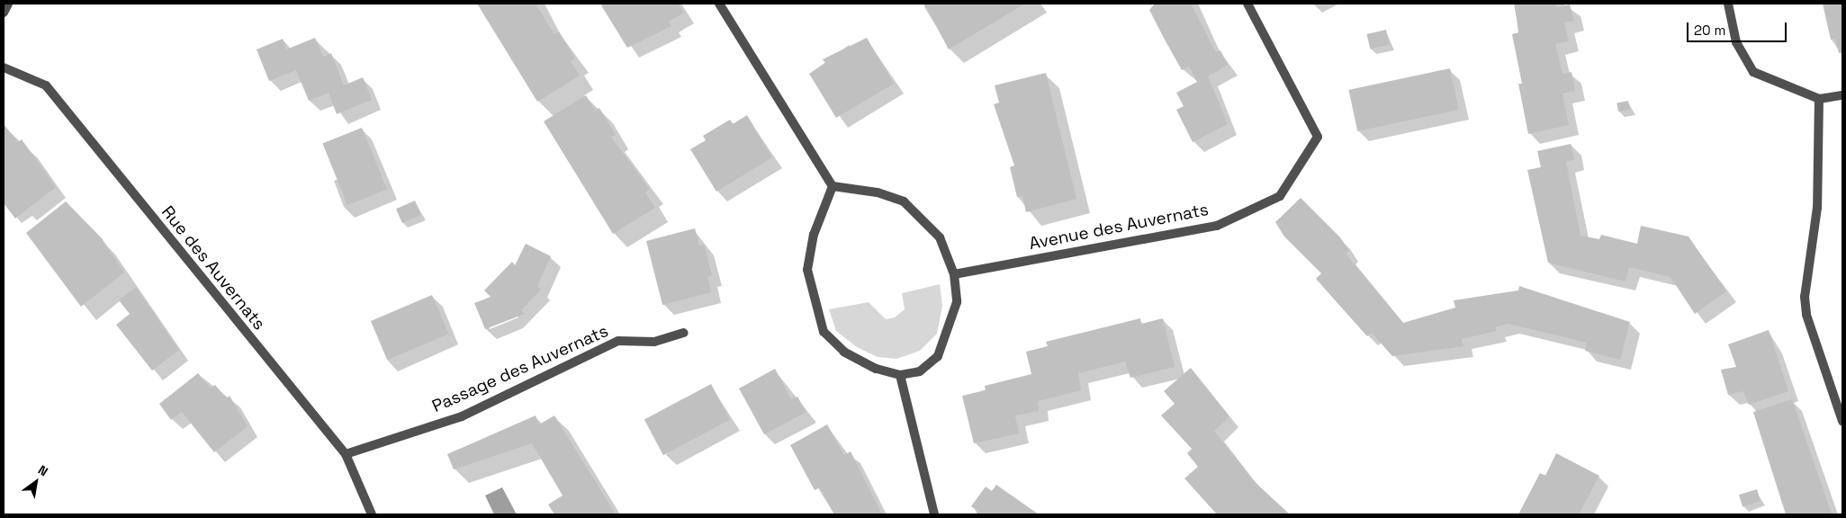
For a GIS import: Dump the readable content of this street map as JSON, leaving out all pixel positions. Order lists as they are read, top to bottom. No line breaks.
{"streets":{"street":["Avenue des Auvernats","Rue des Auvernats","Passage des Auvernats"]},"crossings":[["Rue des Auvernats","Passage des Auvernats"]],"scale_bar":"20 m","north":"top right"}
